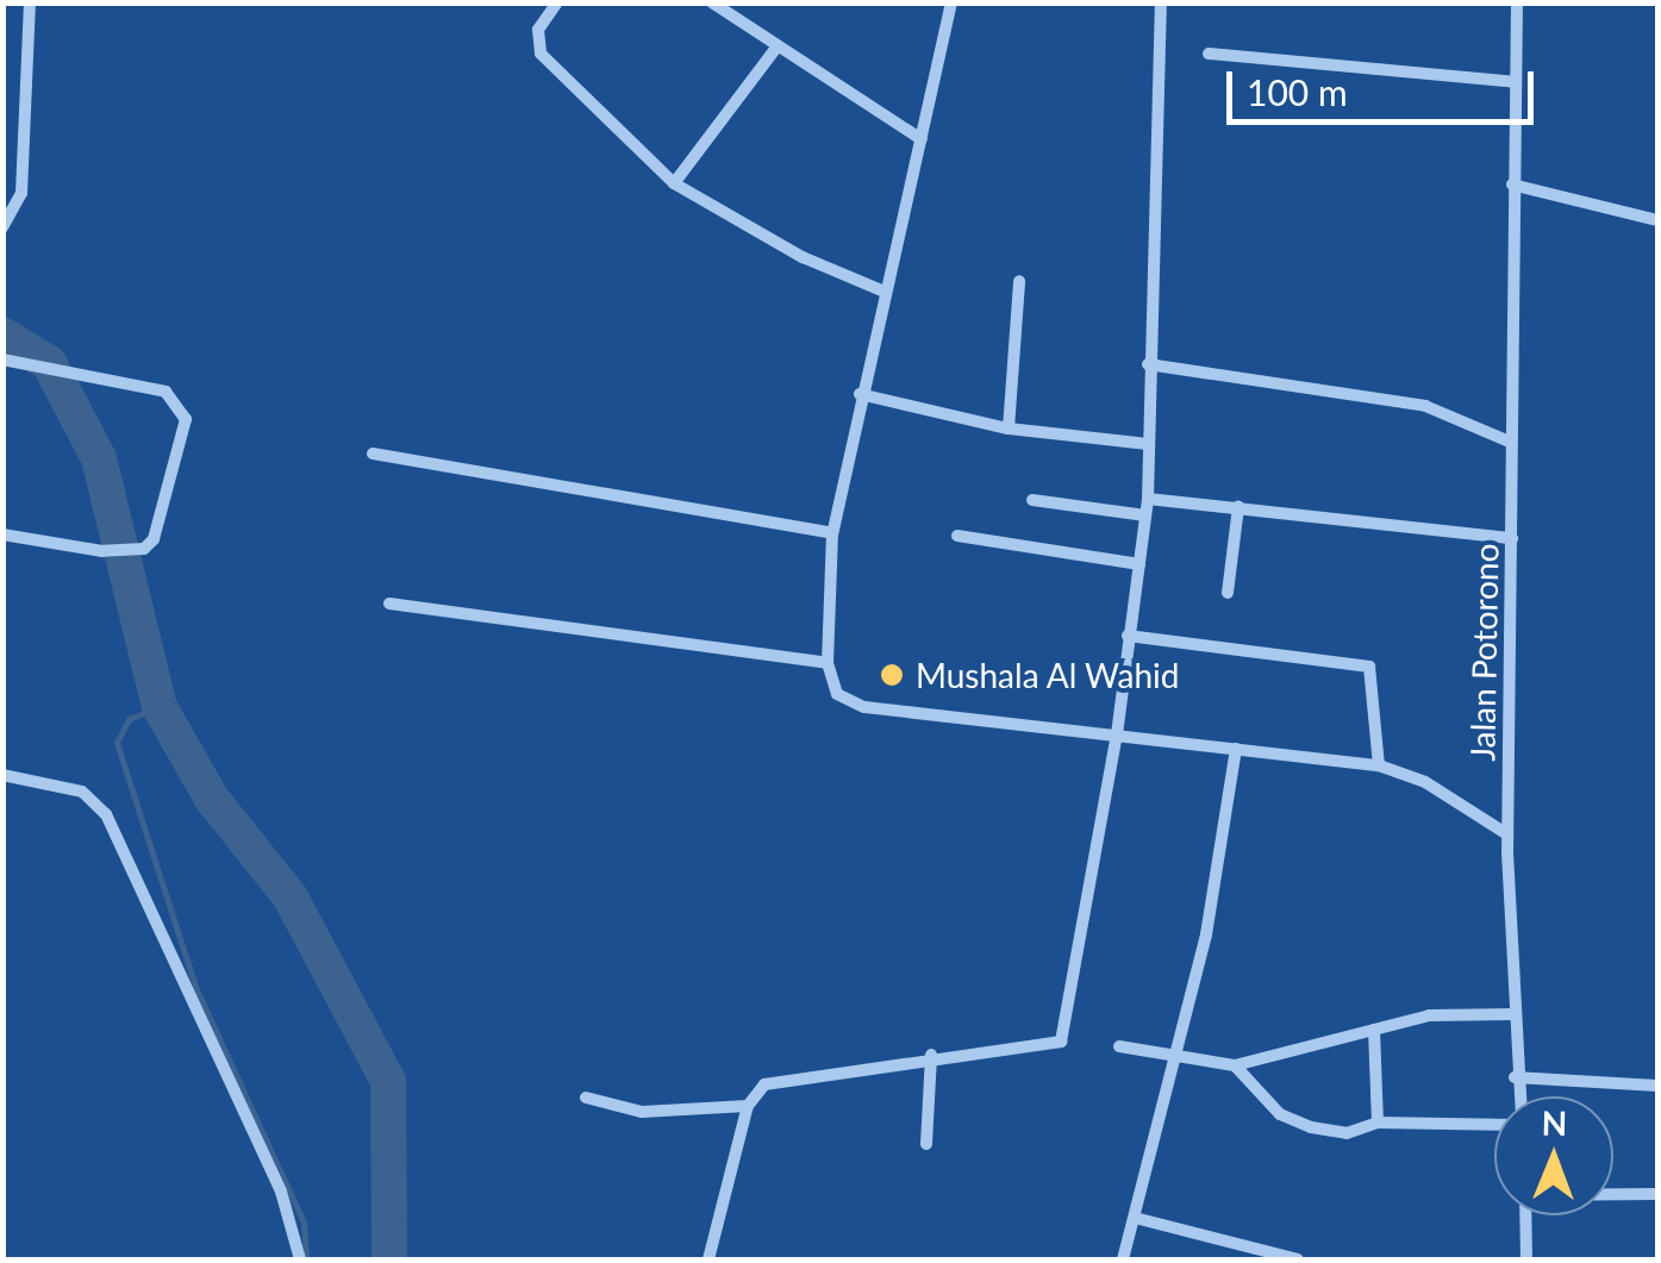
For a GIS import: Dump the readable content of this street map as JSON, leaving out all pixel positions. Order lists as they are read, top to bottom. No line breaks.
{"streets":{"street":["Jalan Potorono"]},"places":["Mushala Al Wahid"],"scale_bar":"100 m","north":"top"}
